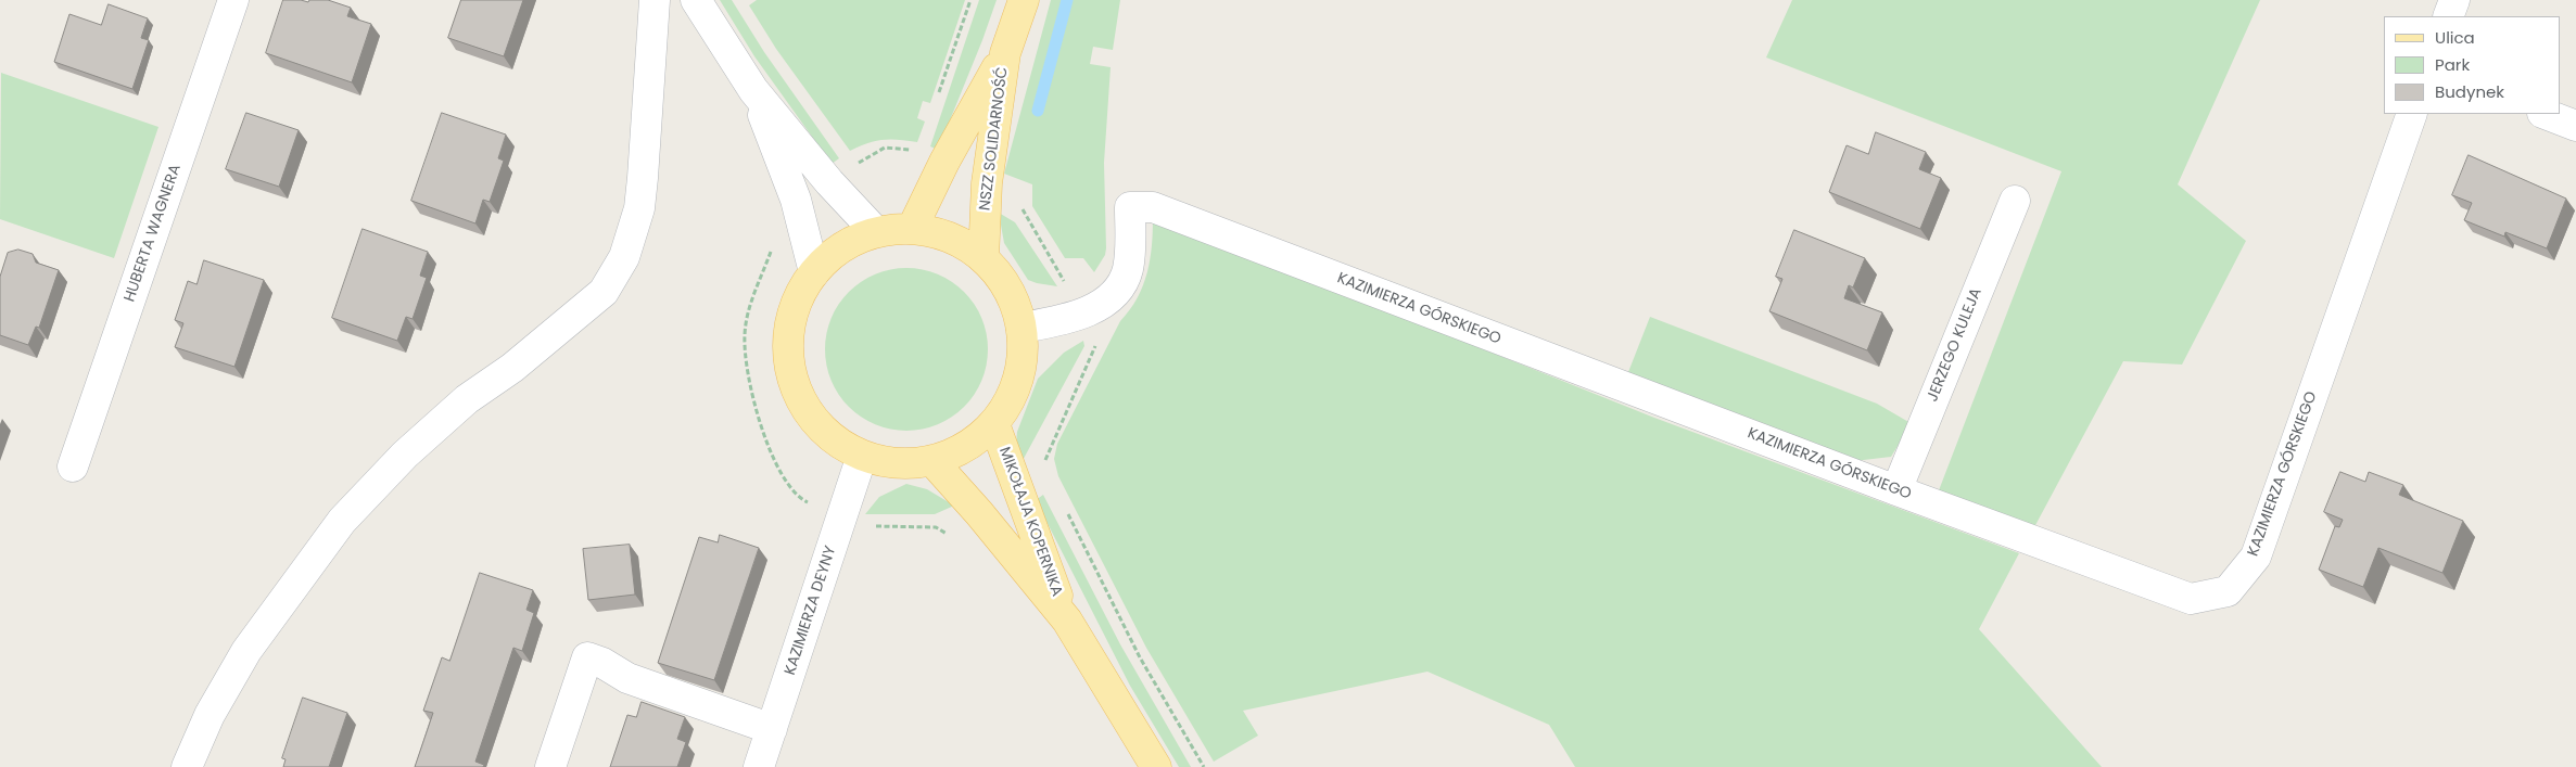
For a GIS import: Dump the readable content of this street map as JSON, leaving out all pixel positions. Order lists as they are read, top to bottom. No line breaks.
{"streets":{"main road":["NSZZ SOLIDARNOŚĆ","MIKOŁAJA KOPERNIKA"],"street":["HUBERTA WAGNERA","KAZIMIERZA GÓRSKIEGO","JERZEGO KULEJA","KAZIMIERZA DEYNY"]},"crossings":[["NSZZ SOLIDARNOŚĆ","MIKOŁAJA KOPERNIKA"],["KAZIMIERZA GÓRSKIEGO","JERZEGO KULEJA"],["KAZIMIERZA GÓRSKIEGO","MIKOŁAJA KOPERNIKA"],["MIKOŁAJA KOPERNIKA","KAZIMIERZA DEYNY"]],"legend":["Ulica","Park","Budynek"]}
